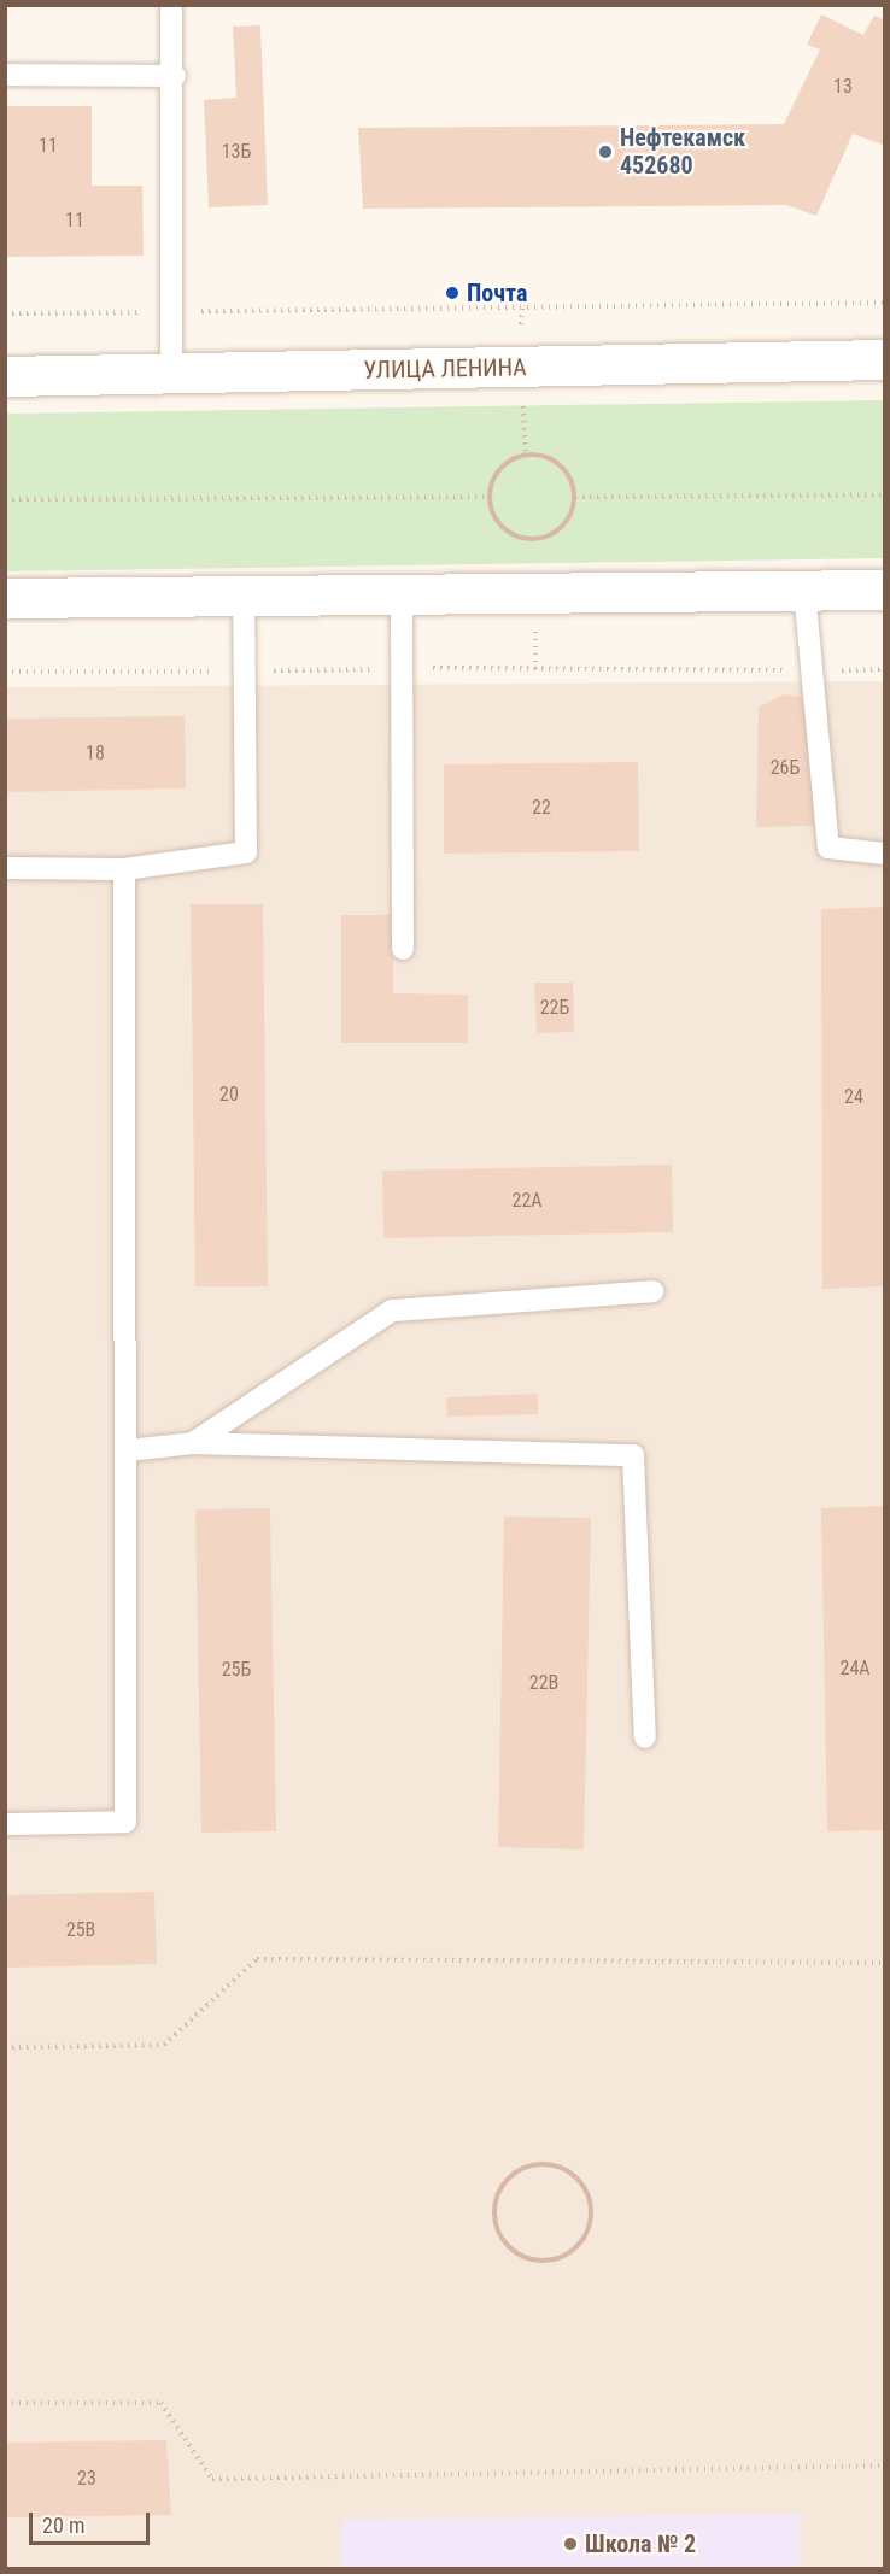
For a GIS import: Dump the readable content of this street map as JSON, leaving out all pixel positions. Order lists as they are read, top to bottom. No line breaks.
{"streets":{"main road":["УЛИЦА ЛЕНИНА"]},"places":["Нефтекамск 452680","Почта","Школа № 2"],"house_numbers":["13","11","13Б","11","18","26Б","22","22Б","20","24","22А","24А","25Б","22В","25В","23"],"scale_bar":"20 m"}
